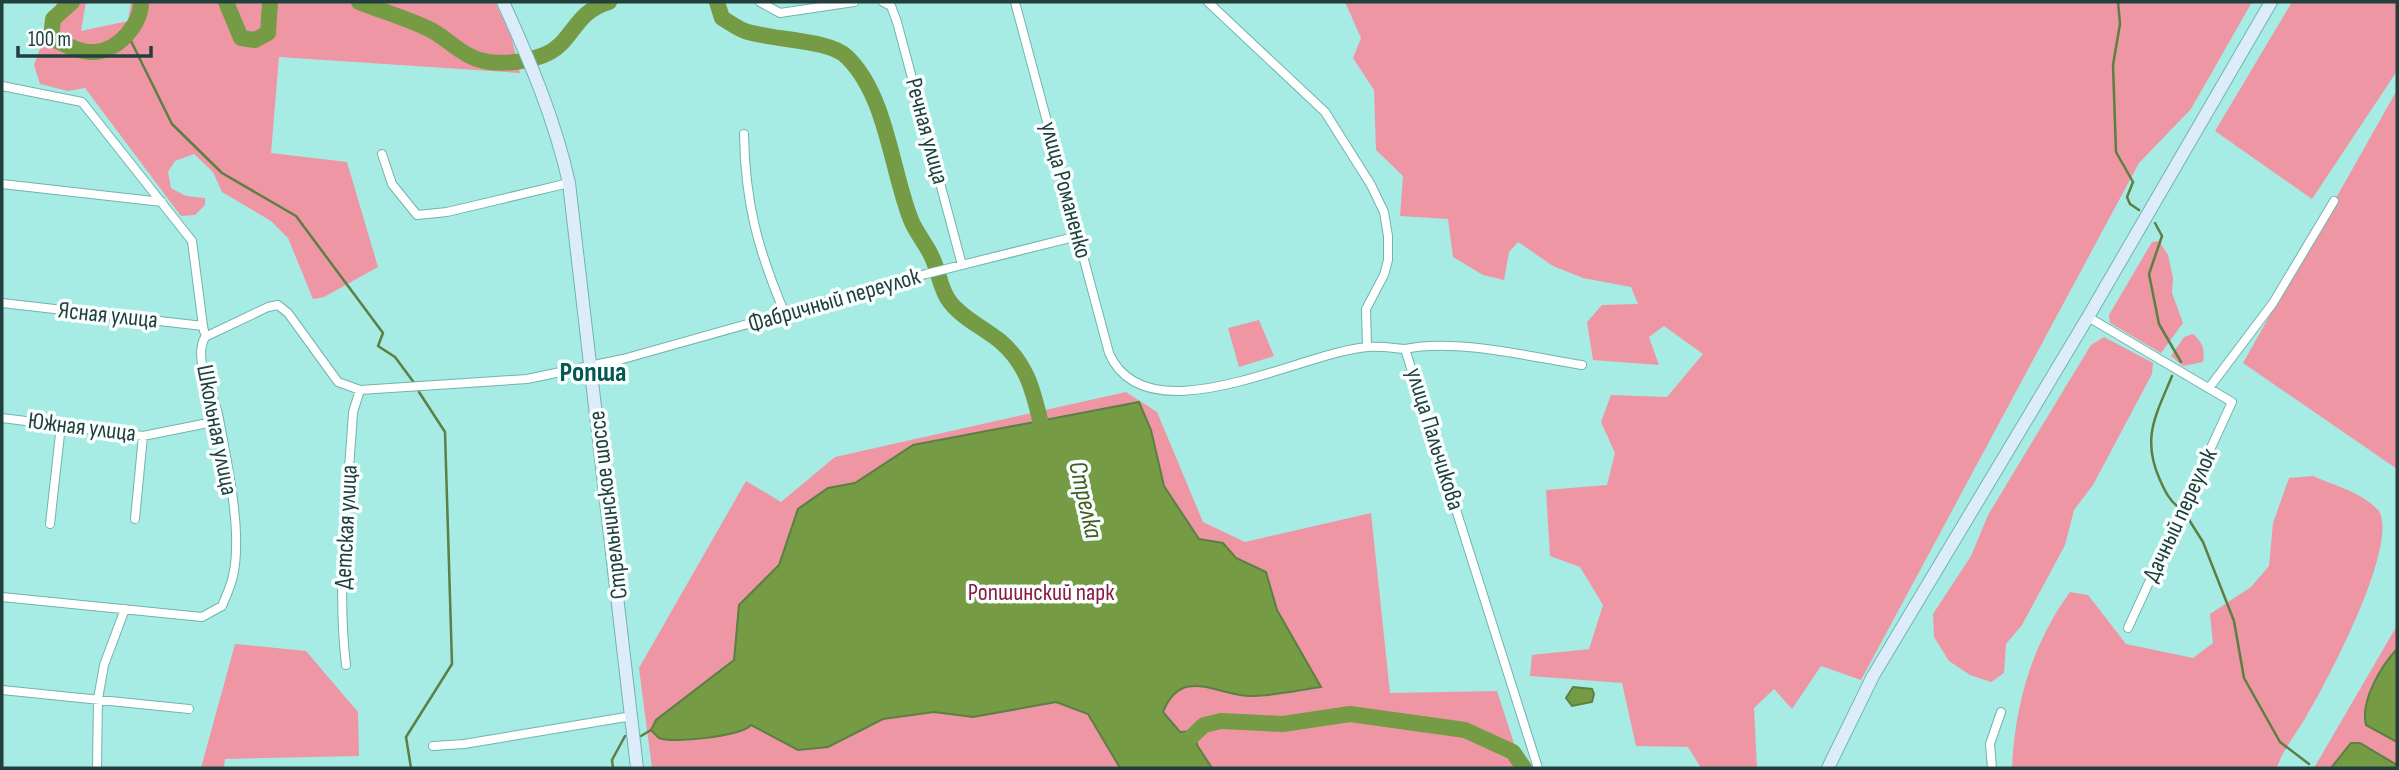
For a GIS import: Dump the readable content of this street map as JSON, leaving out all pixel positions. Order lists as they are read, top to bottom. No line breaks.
{"streets":{"main road":["Стрельнинское шоссе"],"street":["Речная улица","улица Романенко","Фабричный переулок","Ясная улица","Южная улица","Школьная улица","улица Пальчикова","Дачный переулок","Детская улица"]},"crossings":[["Речная улица","Фабричный переулок"],["улица Романенко","Фабричный переулок"],["улица Романенко","улица Пальчикова"],["Фабричный переулок","Стрельнинское шоссе"],["Школьная улица","Детская улица"]],"districts":["Ропша"],"water":["Стрелка"],"parks":["Ропшинский парк"],"scale_bar":"100 m"}
